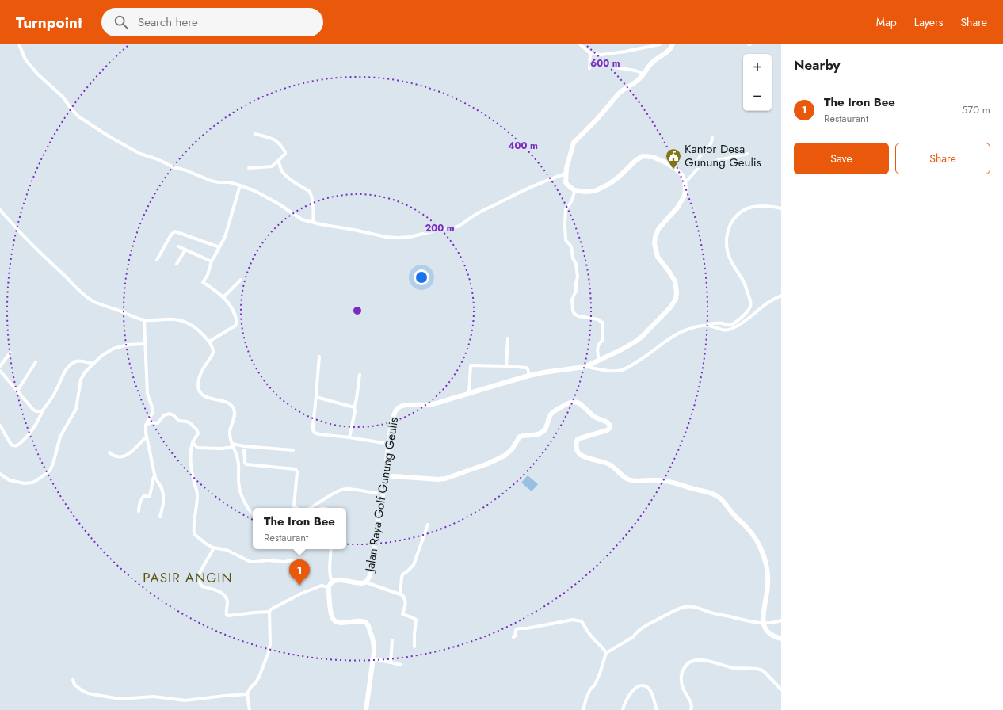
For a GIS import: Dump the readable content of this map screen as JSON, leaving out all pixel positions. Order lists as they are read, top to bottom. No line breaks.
{"streets":{"main road":["Jalan Raya Golf Gunung Geulis"]},"districts":["PASIR ANGIN"],"places":{"public building":["Kantor Desa Gunung Geulis"]},"page":{"header":"Turnpoint","search":"Search here","nav":["Map","Layers","Share"],"heading":"Nearby","map_buttons":["+","−"],"list":[{"mark":"1","name":"The Iron Bee","note":"Restaurant","value":"570 m"}],"buttons":["Save","Share"],"popup":["The Iron Bee","Restaurant"],"pins":"1"},"rings":["600 m","400 m","200 m"]}
